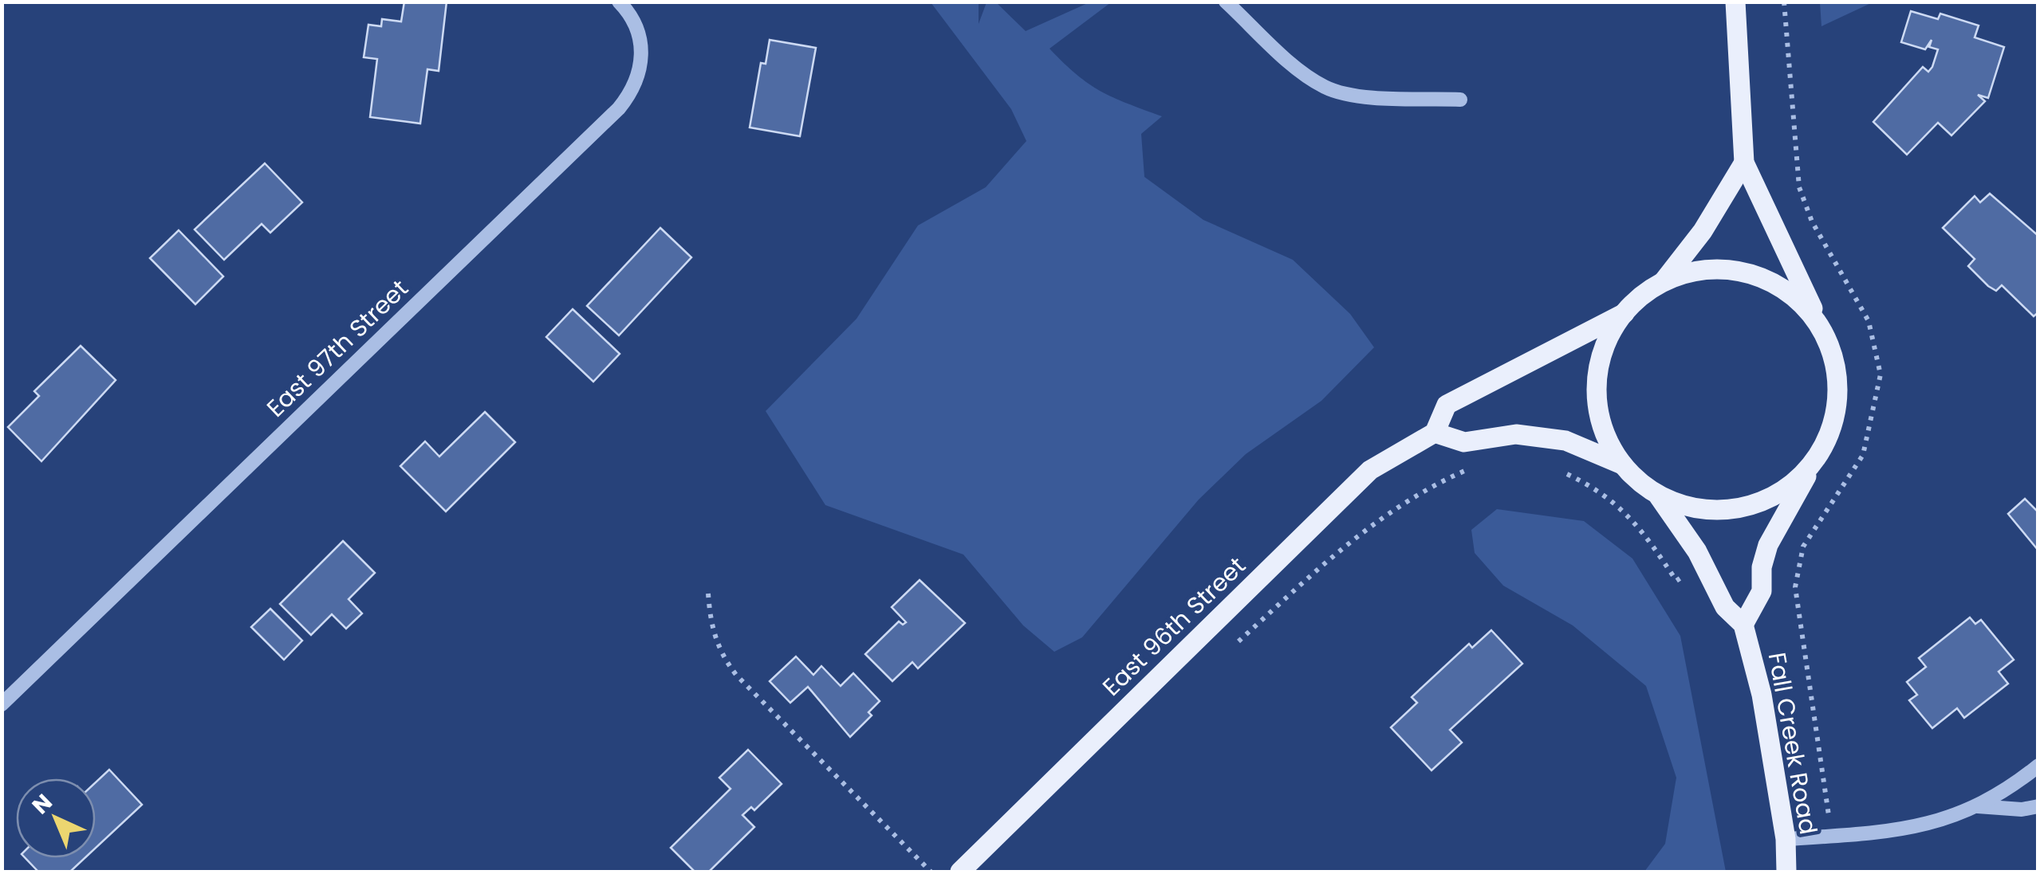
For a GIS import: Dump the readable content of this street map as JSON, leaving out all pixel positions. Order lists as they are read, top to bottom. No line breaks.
{"streets":{"main road":["East 96th Street","Fall Creek Road"],"street":["East 97th Street"]},"crossings":[["East 96th Street","Fall Creek Road"]],"north":"top left"}
